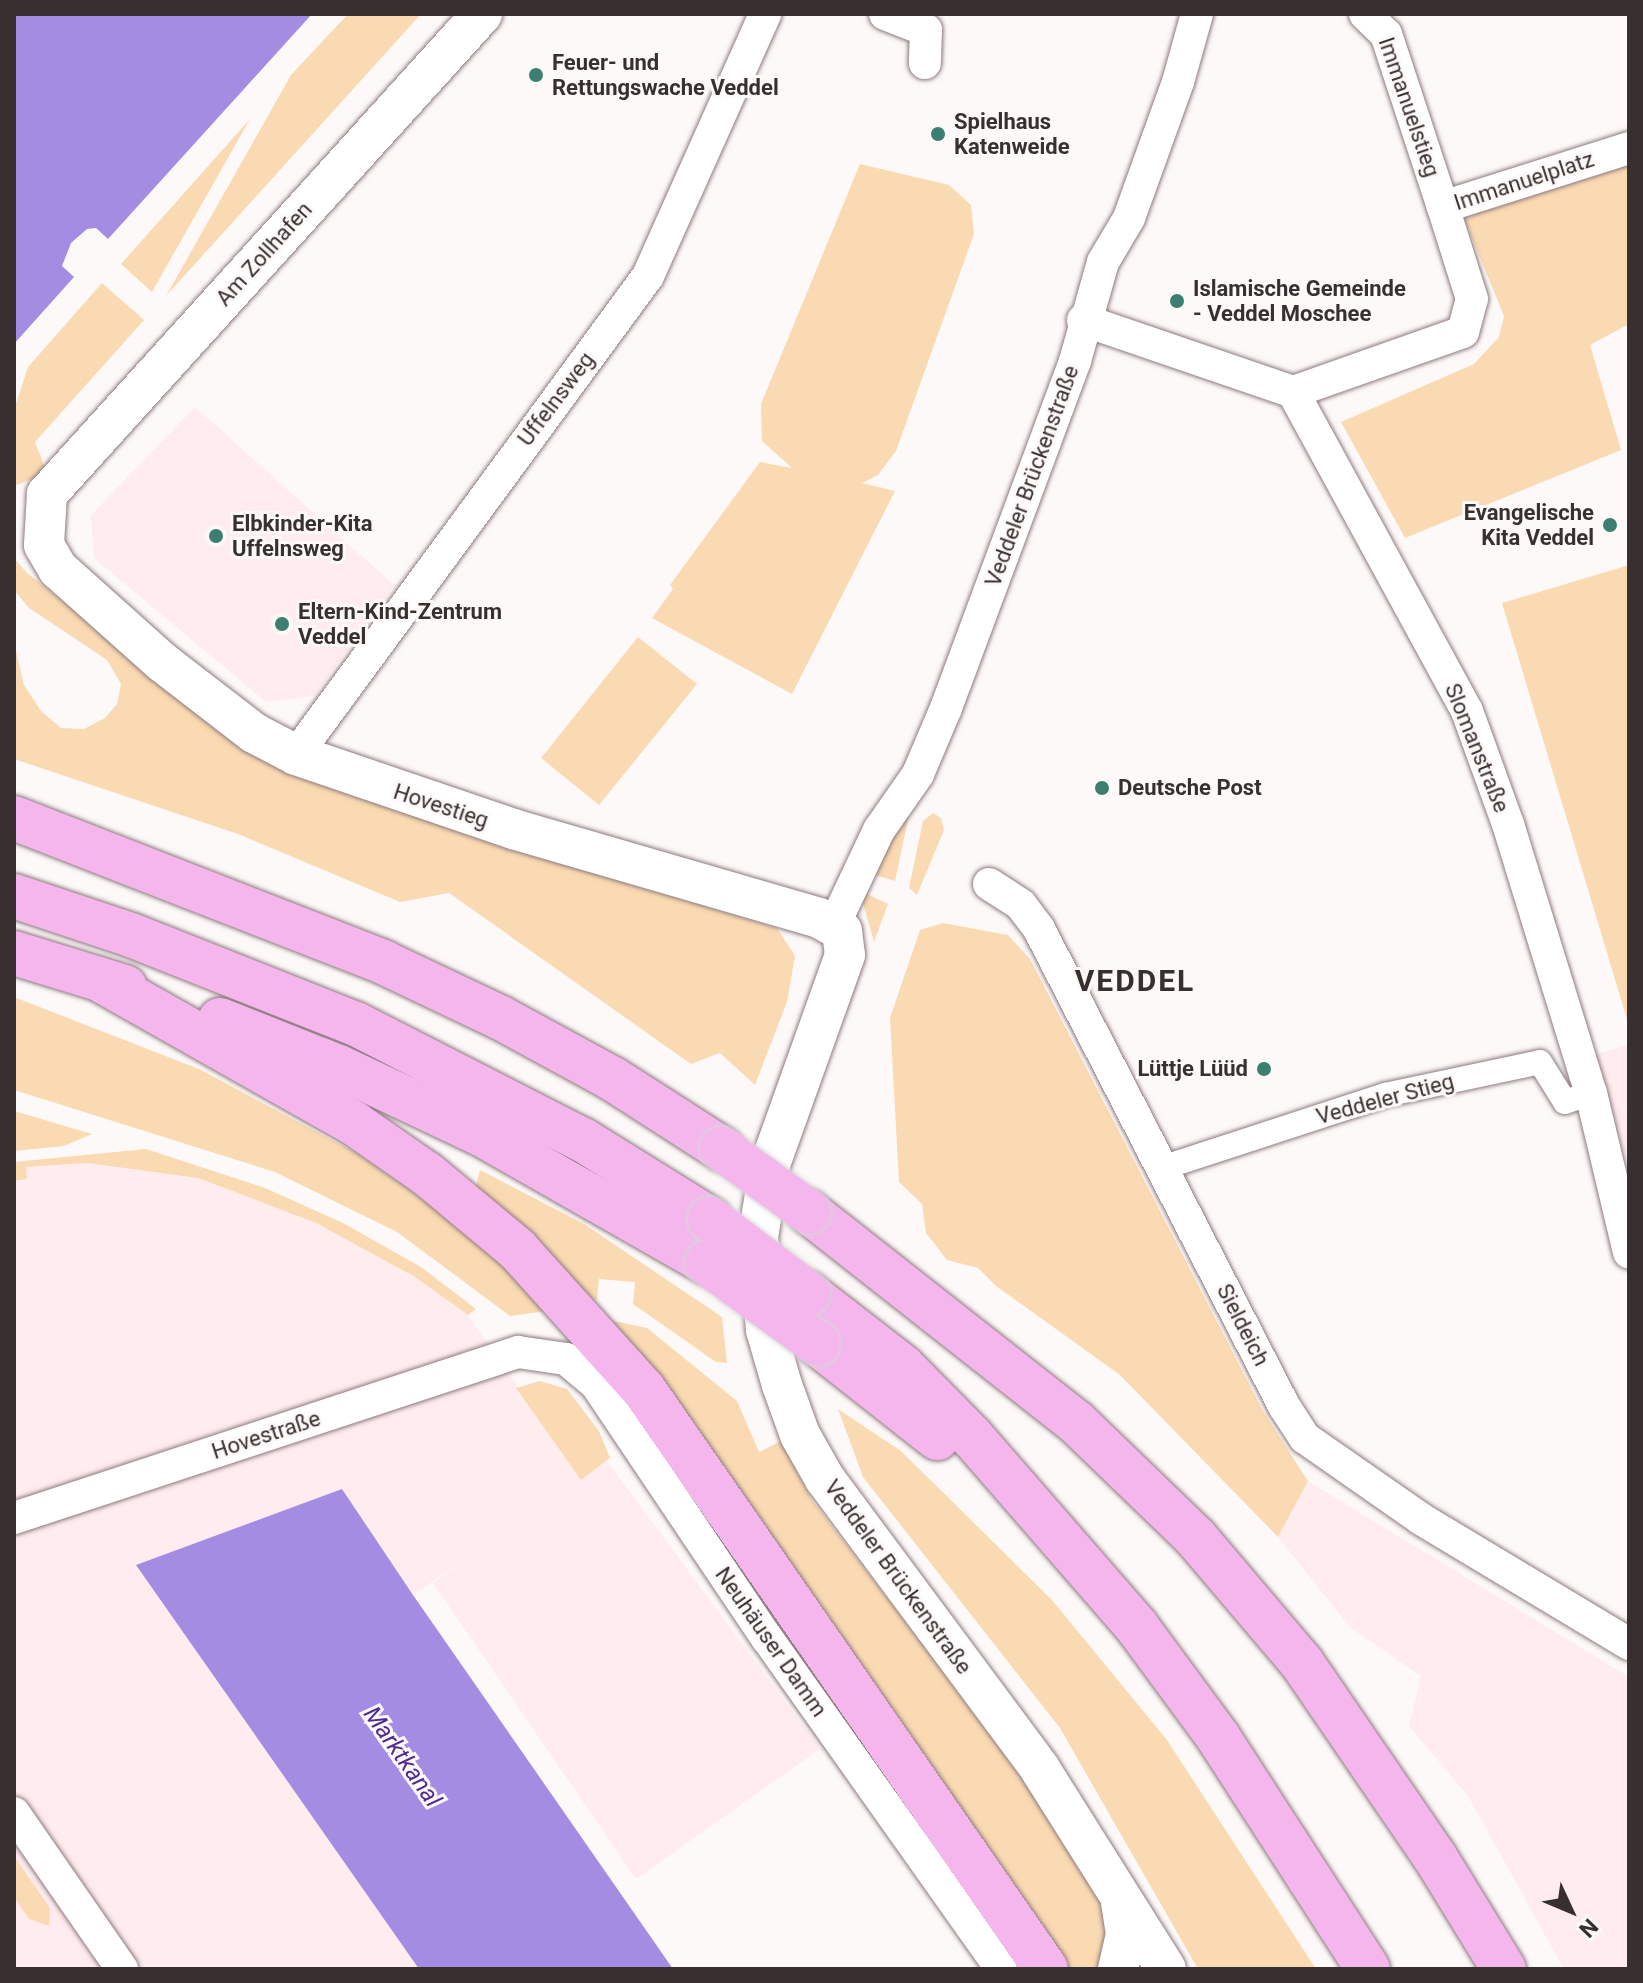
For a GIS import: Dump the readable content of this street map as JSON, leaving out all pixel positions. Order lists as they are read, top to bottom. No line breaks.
{"streets":{"street":["Immanuelstieg","Immanuelplatz","Am Zollhafen","Uffelnsweg","Veddeler Brückenstraße","Slomanstraße","Hovestieg","Veddeler Stieg","Sieldeich","Hovestraße","Neuhäuser Damm"]},"crossings":[["Immanuelstieg","Immanuelplatz"],["Immanuelplatz","Slomanstraße"],["Am Zollhafen","Hovestieg"],["Uffelnsweg","Hovestieg"],["Veddeler Brückenstraße","Hovestieg"],["Slomanstraße","Veddeler Stieg"],["Veddeler Stieg","Sieldeich"],["Hovestraße","Neuhäuser Damm"]],"districts":["VEDDEL"],"water":["Marktkanal"],"places":["Feuer- und Rettungswache Veddel","Spielhaus Katenweide","Islamische Gemeinde - Veddel Moschee","Evangelische Kita Veddel","Elbkinder-Kita Uffelnsweg","Eltern-Kind-Zentrum Veddel","Deutsche Post","Lüttje Lüüd"],"north":"bottom right"}
